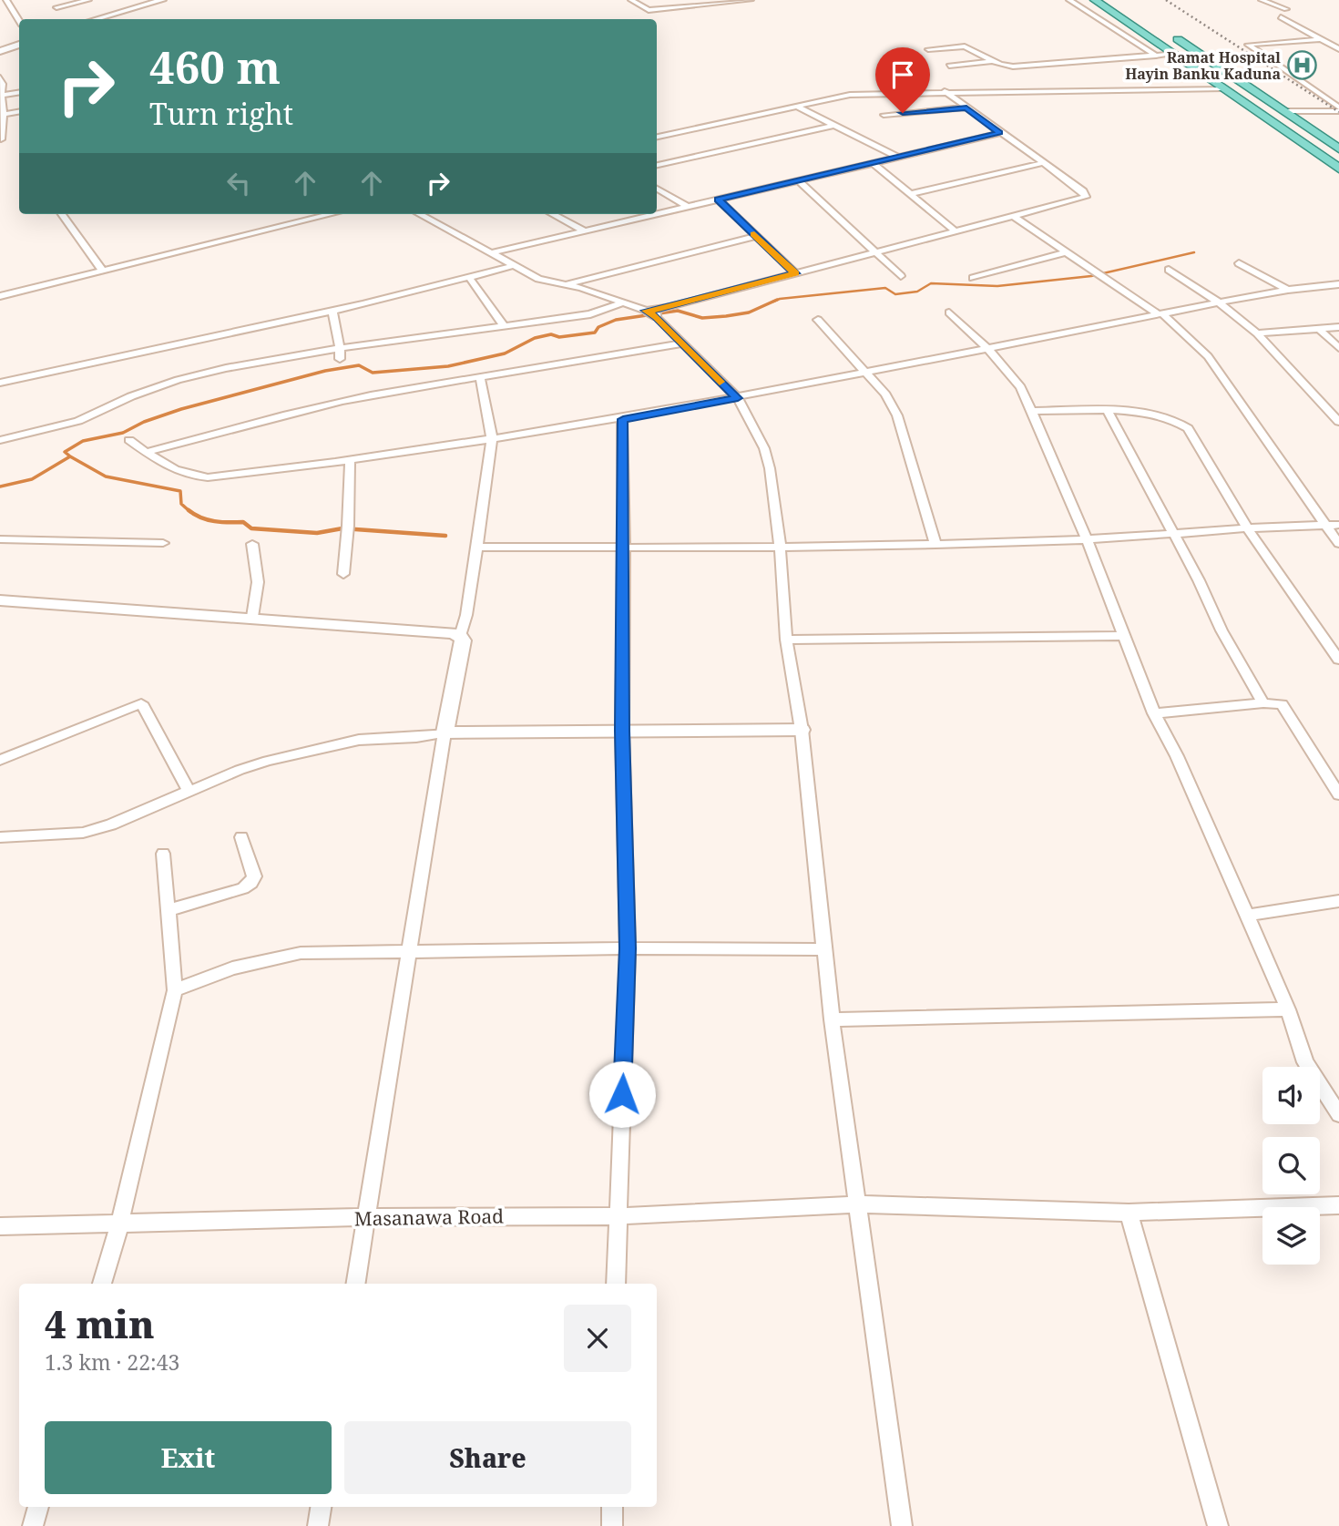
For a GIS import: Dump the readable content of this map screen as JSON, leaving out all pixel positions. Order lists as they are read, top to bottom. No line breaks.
{"streets":{"street":["Masanawa Road"]},"places":{"hospital":["Ramat Hospital Hayin Banku Kaduna"]},"page":{"turn":["460 m","Turn right"],"heading":["4 min","1.3 km · 22:43"],"buttons":["Exit","Share"]}}
